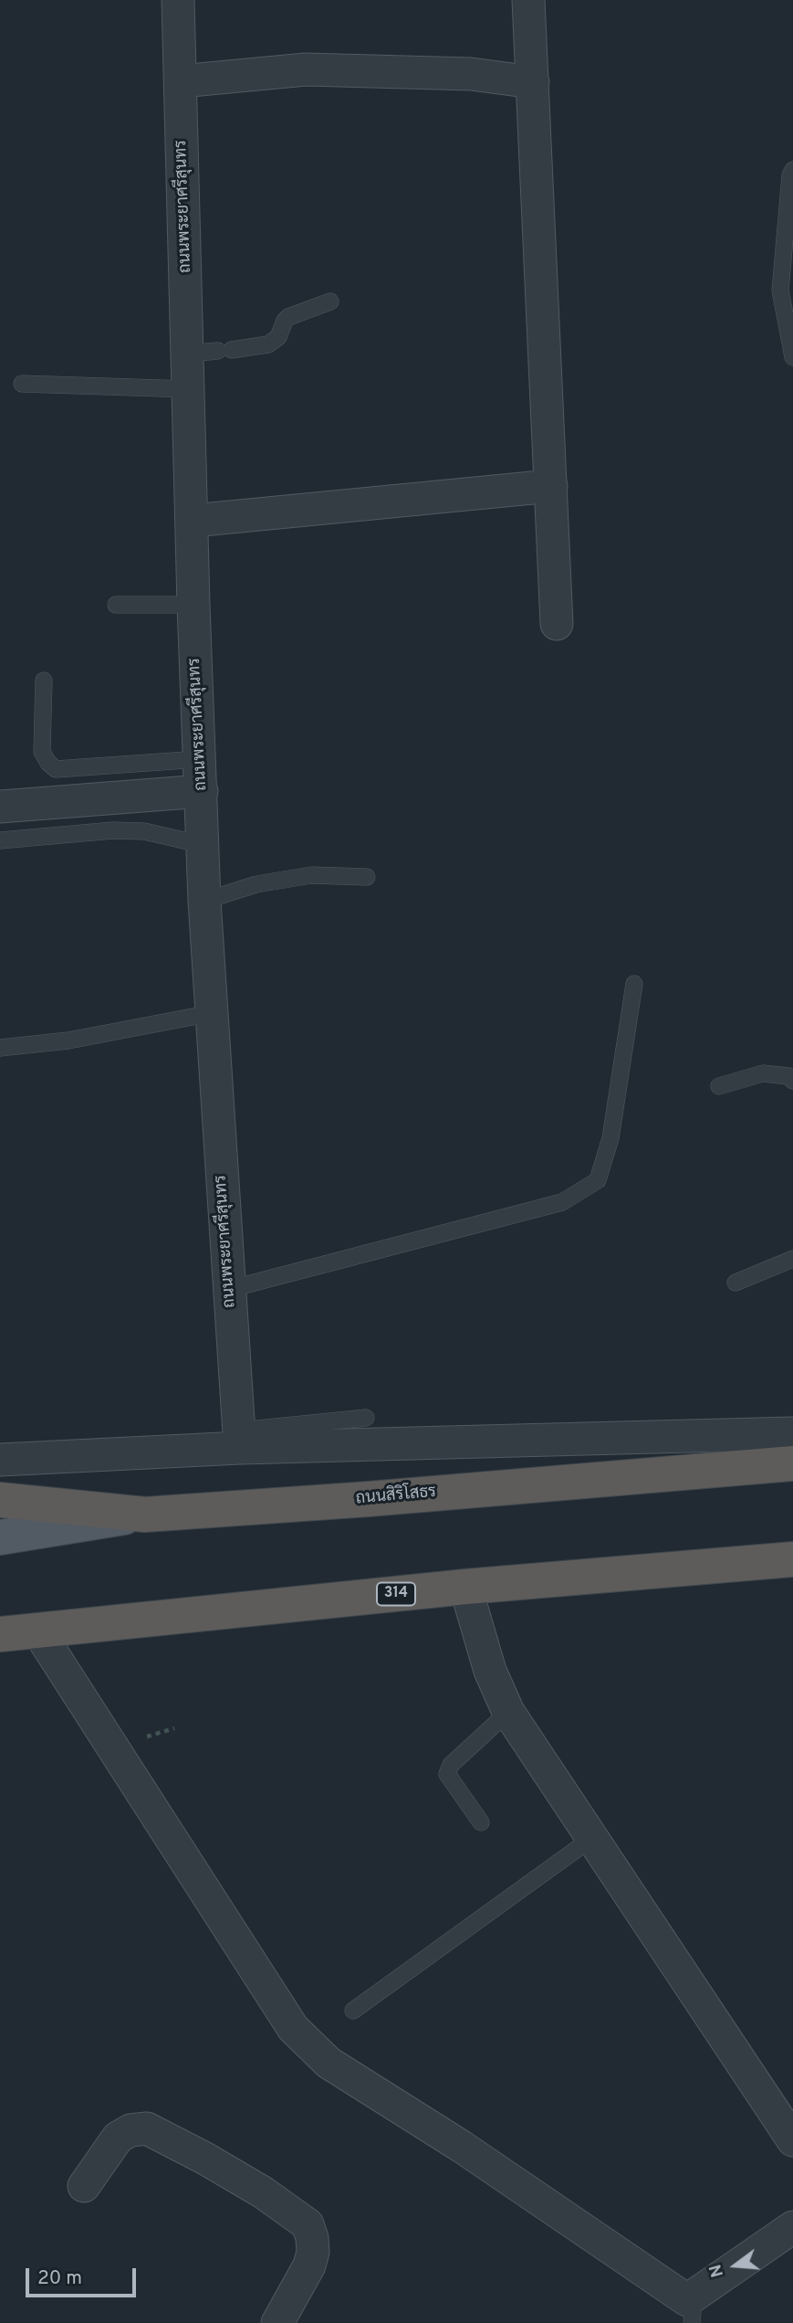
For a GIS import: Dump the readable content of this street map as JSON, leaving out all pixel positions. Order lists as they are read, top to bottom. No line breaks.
{"streets":{"highway":["ถนนสิริโสธร","314"],"street":["ถนนพระยาศรีสุนทร"]},"scale_bar":"20 m","north":"left"}
